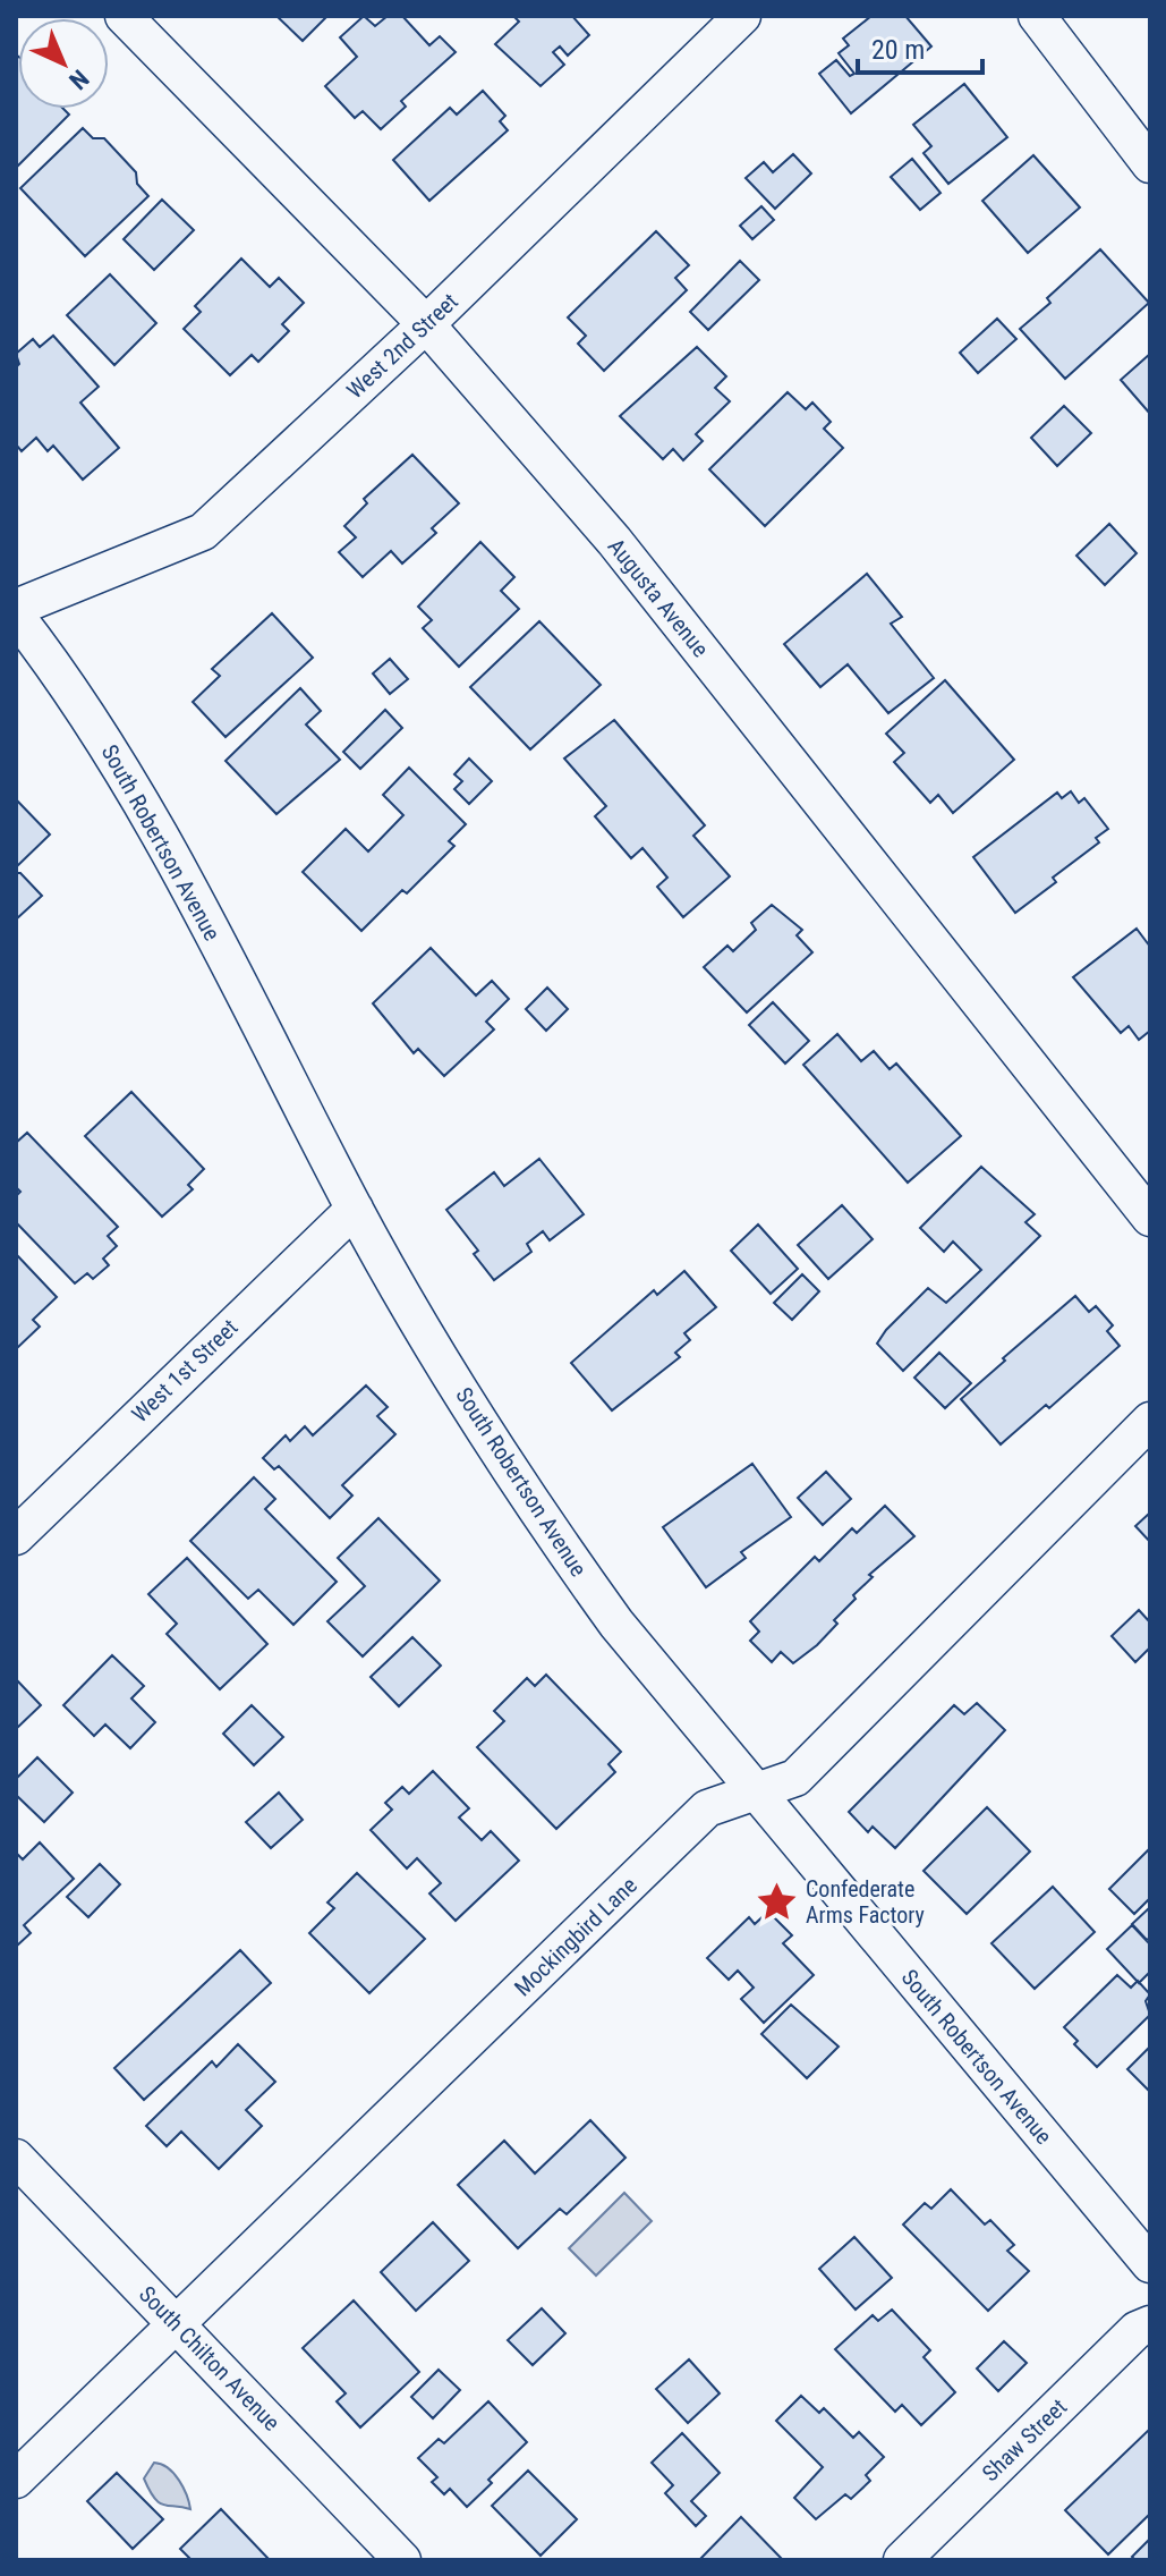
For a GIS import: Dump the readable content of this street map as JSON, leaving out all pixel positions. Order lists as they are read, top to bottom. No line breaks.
{"streets":{"street":["West 2nd Street","Augusta Avenue","South Robertson Avenue","West 1st Street","Mockingbird Lane","South Chilton Avenue","Shaw Street"]},"crossings":[["West 2nd Street","Augusta Avenue"],["South Robertson Avenue","West 1st Street"],["South Robertson Avenue","Mockingbird Lane"],["Mockingbird Lane","South Chilton Avenue"]],"places":{"place":["Confederate Arms Factory"]},"scale_bar":"20 m","north":"bottom right"}
